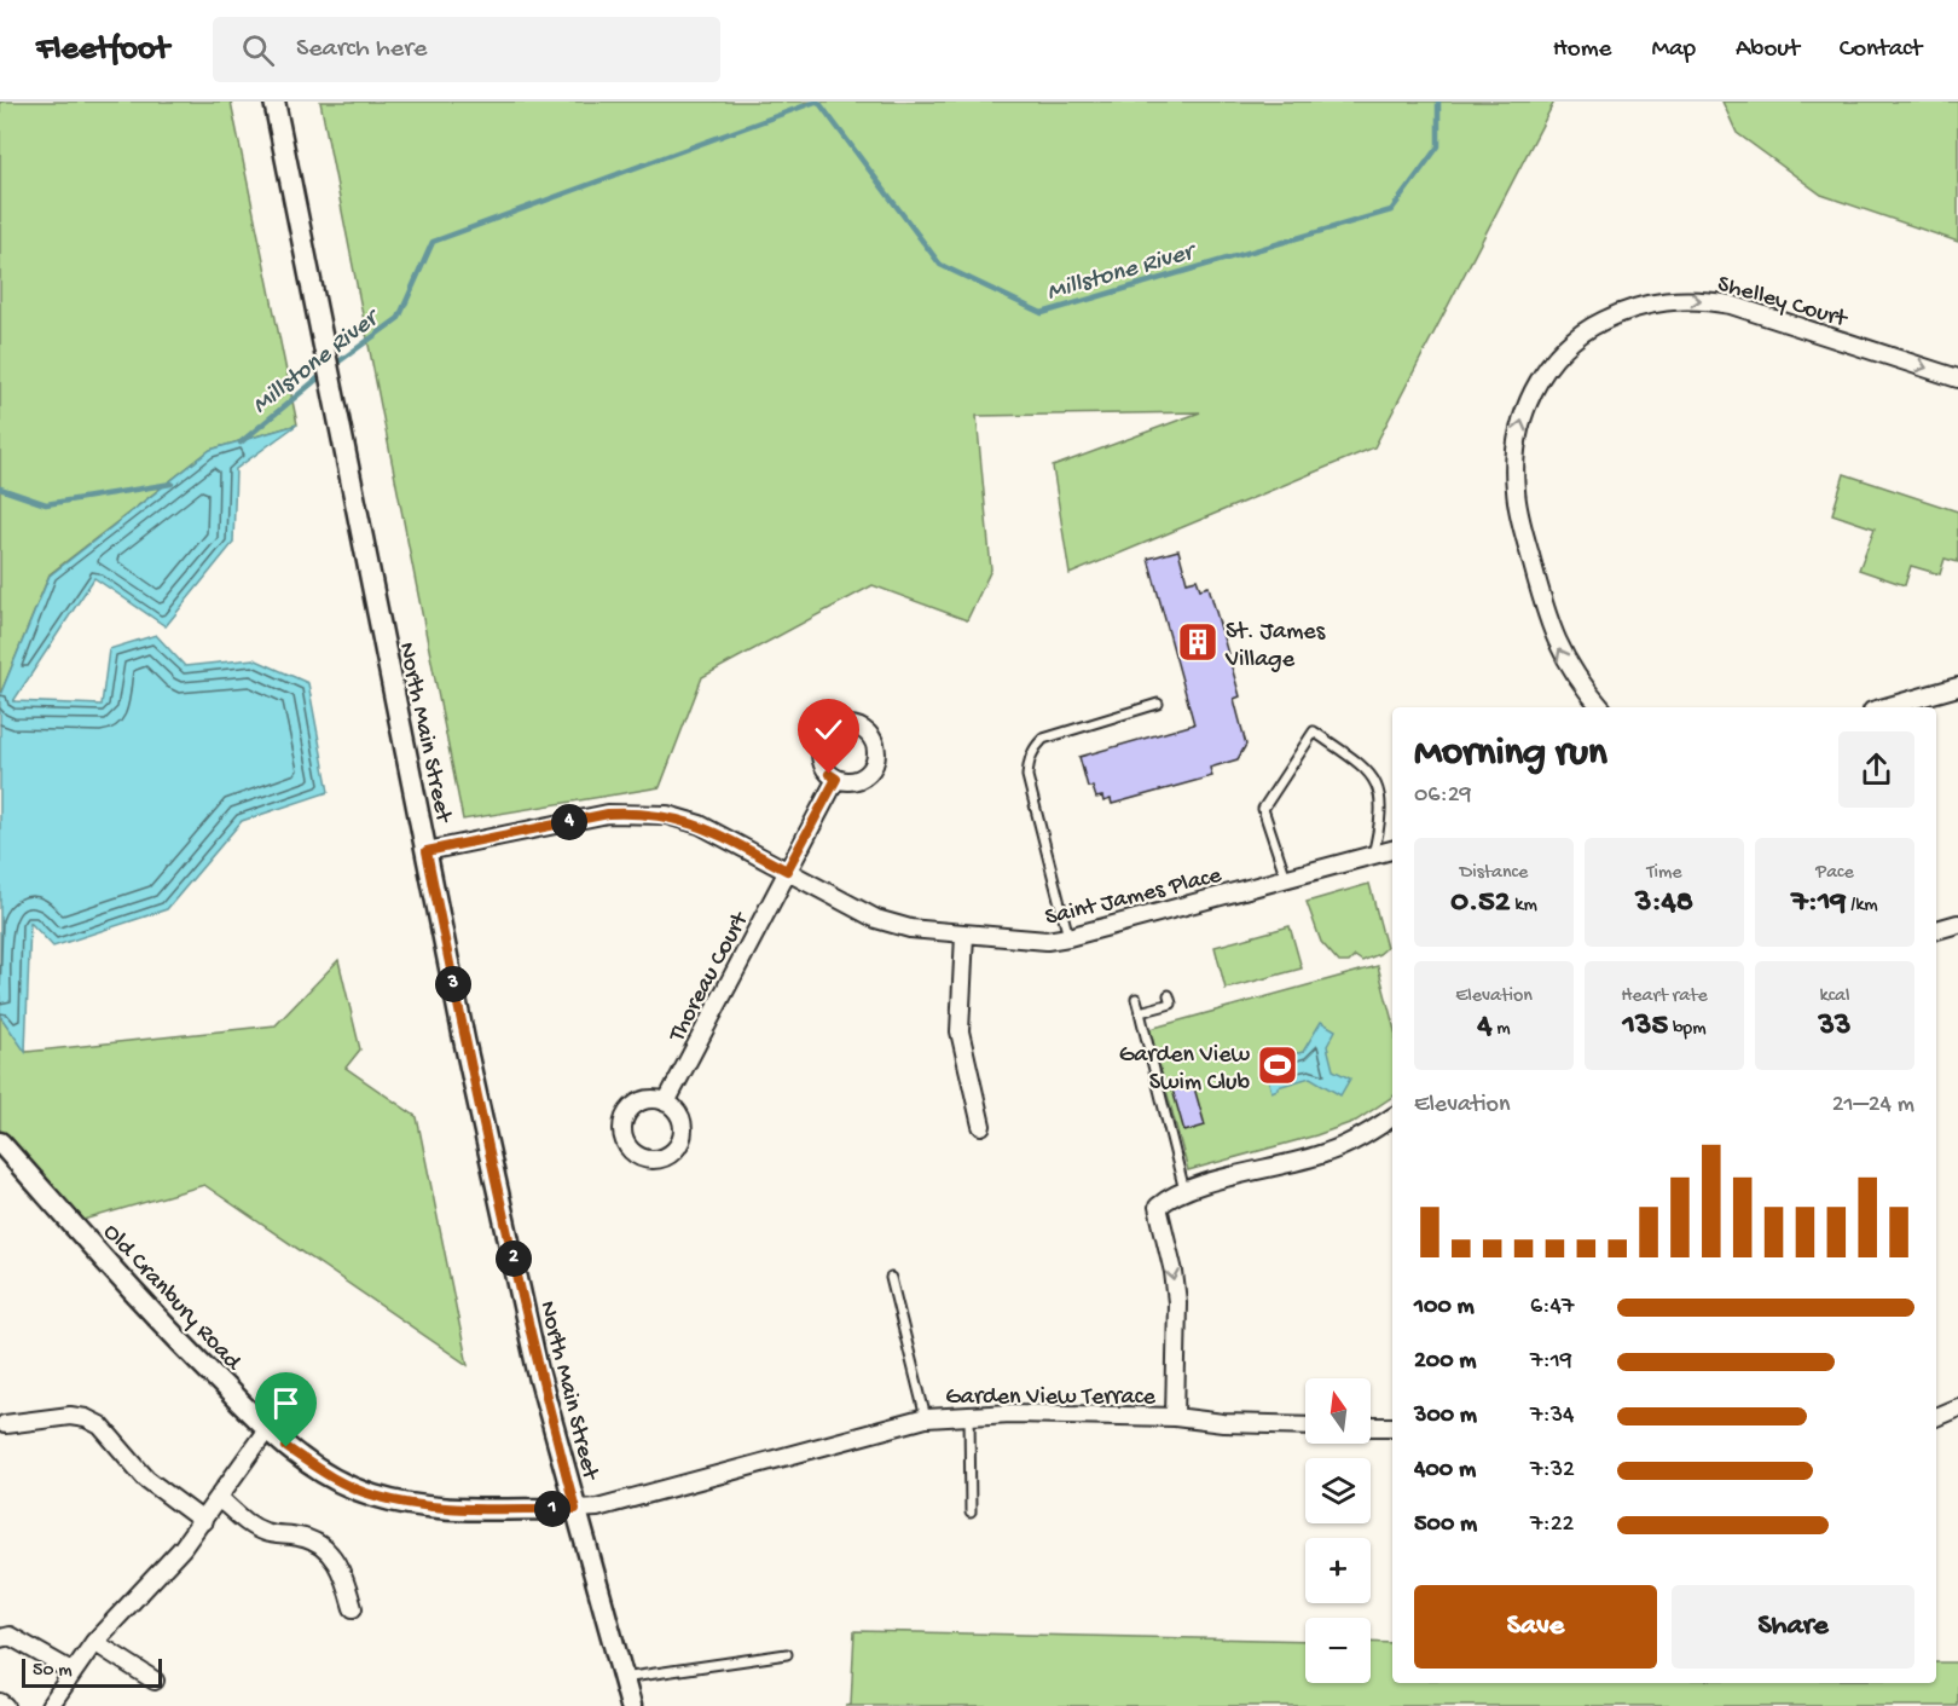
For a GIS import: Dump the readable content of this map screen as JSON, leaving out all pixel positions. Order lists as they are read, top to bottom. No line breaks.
{"streets":{"street":["Shelley Court","North Main Street","Saint James Place","Thoreau Court","Old Cranbury Road","Garden View Terrace"]},"crossings":[["North Main Street","Saint James Place"],["North Main Street","Old Cranbury Road"],["North Main Street","Garden View Terrace"],["Saint James Place","Thoreau Court"],["Old Cranbury Road","Garden View Terrace"]],"water":["Millstone River"],"places":{"building":["St. James Village"],"sports":["Garden View Swim Club"]},"scale_bar":"50 m","north":"top","page":{"header":"Fleetfoot","search":"Search here","nav":["Home","Map","About","Contact"],"heading":["Morning run","06:29"],"pins":["4","3","2","1"],"stats":[["Distance","0.52 km"],["Time","3:48"],["Pace","7:19 /km"],["Elevation","4 m"],["Heart rate","135 bpm"],["kcal","33"]],"chart":["Elevation","21–24 m"],"list":[{"name":"100 m","note":"6:47"},{"name":"200 m","note":"7:19"},{"name":"300 m","note":"7:34"},{"name":"400 m","note":"7:32"},{"name":"500 m","note":"7:22"}],"map_buttons":["+","−"],"buttons":["Save","Share"],"scale":"50 m"}}
